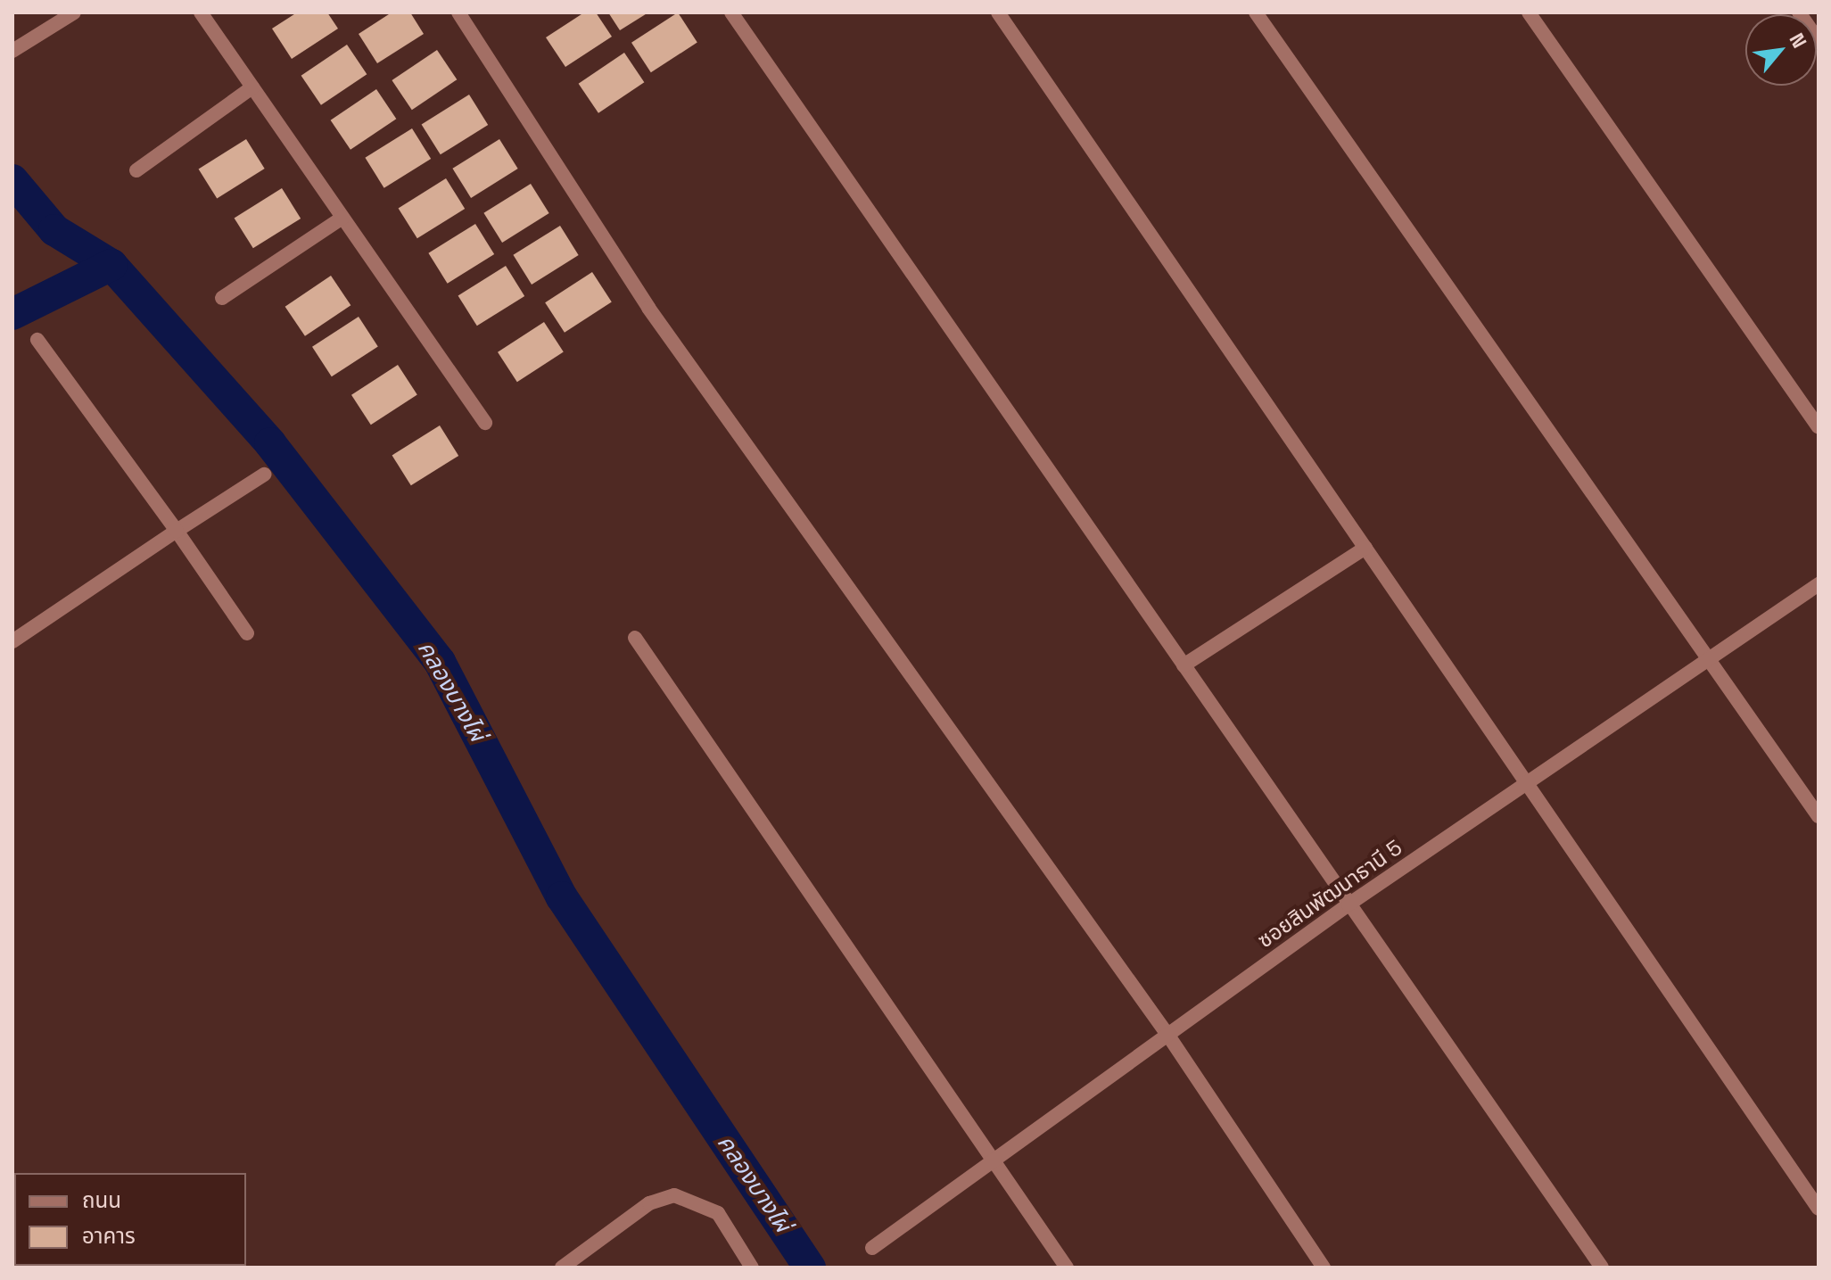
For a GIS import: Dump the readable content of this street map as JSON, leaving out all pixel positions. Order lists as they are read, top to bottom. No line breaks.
{"streets":{"street":["ซอยสินพัฒนาธานี 5"]},"water":["คลองบางไผ่"],"legend":["ถนน","อาคาร"],"north":"top right"}
